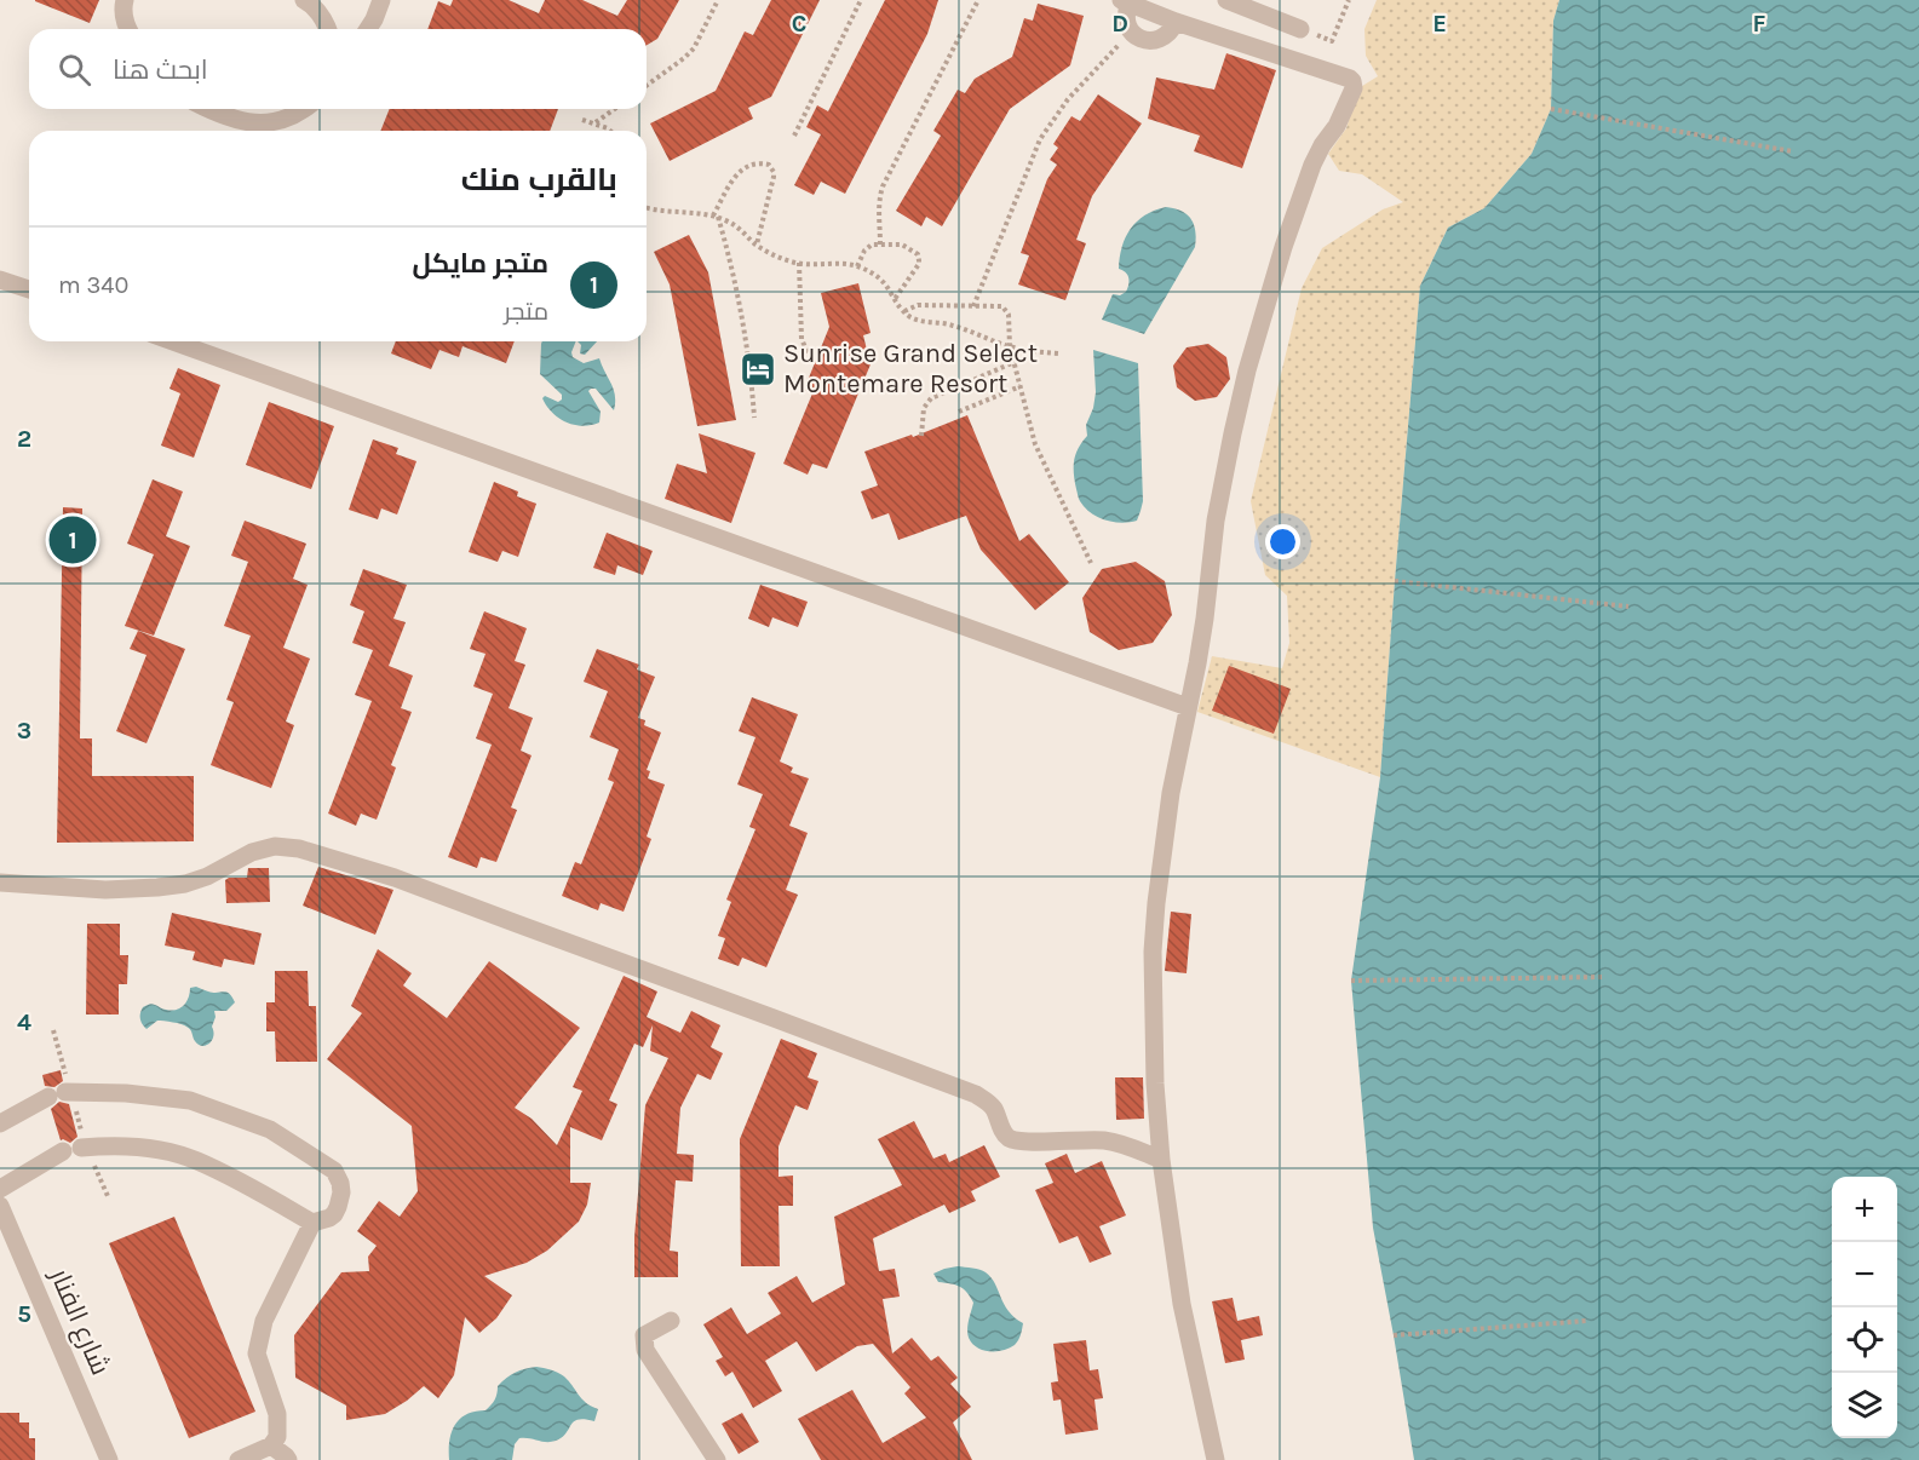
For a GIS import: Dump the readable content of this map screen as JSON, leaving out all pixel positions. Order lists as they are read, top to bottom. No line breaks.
{"streets":{"street":["شارع الفنار"]},"places":{"hotel":["Sunrise Grand Select Montemare Resort"]},"page":{"search":"ابحث هنا","heading":"بالقرب منك","list":[{"mark":"1","name":"متجر مايكل","note":"متجر","value":"340 m"}],"pins":"1","map_buttons":["+","−"]},"grid":{"columns":["C","D","E","F"],"rows":["2","3","4","5"]}}
